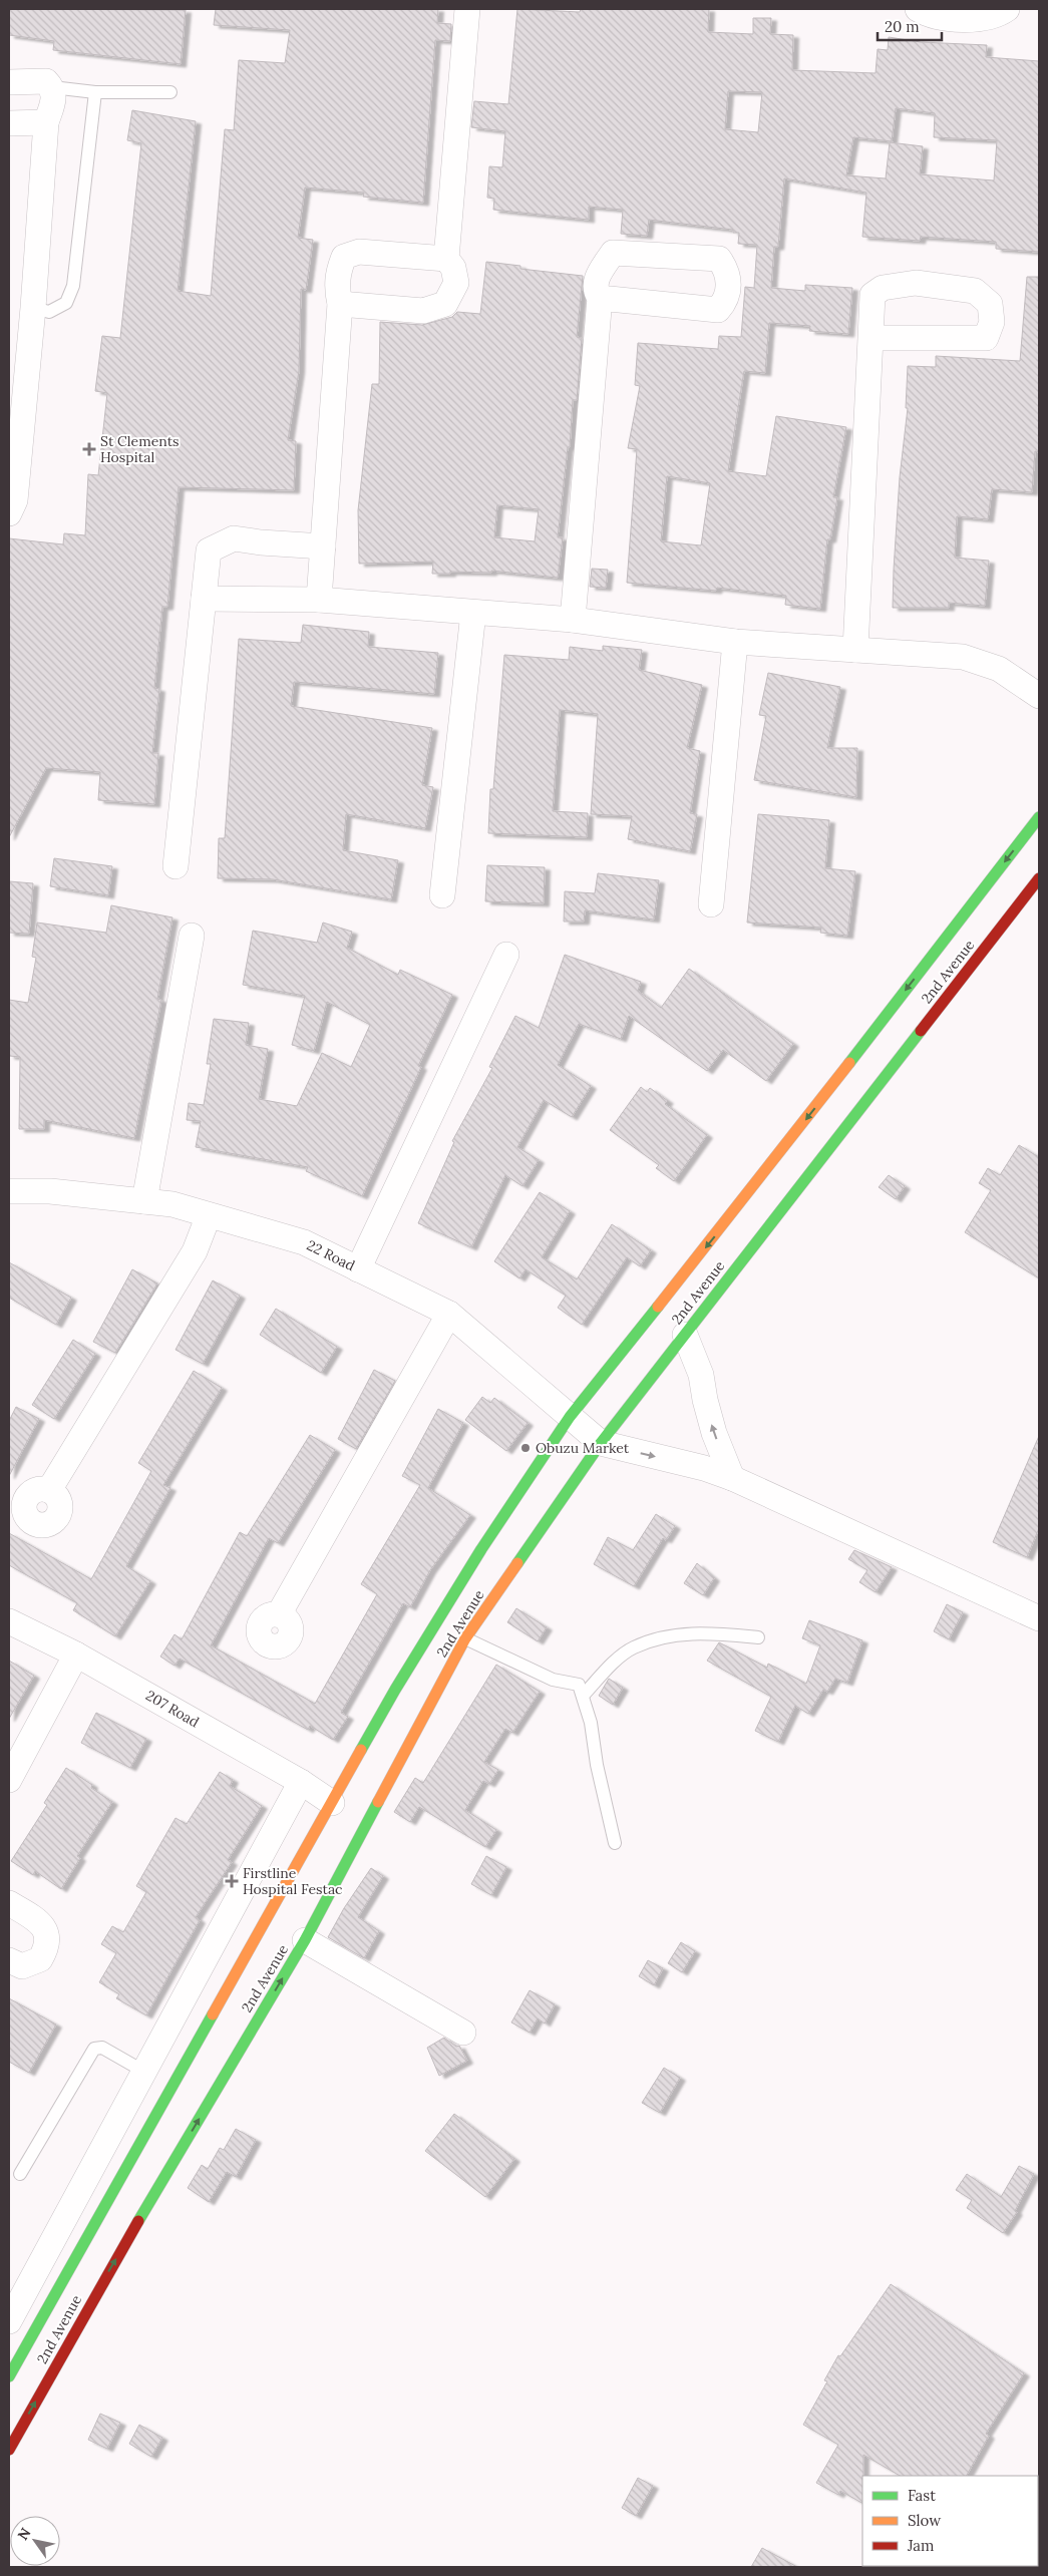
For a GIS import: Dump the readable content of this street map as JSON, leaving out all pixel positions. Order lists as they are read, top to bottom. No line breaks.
{"streets":{"street":["2nd Avenue","22 Road","207 Road"]},"crossings":[["2nd Avenue","22 Road"],["2nd Avenue","207 Road"]],"places":{"health":["St Clements Hospital","Firstline Hospital Festac"],"other":["Obuzu Market"]},"legend":["Fast","Slow","Jam"],"scale_bar":"20 m","north":"top left"}
